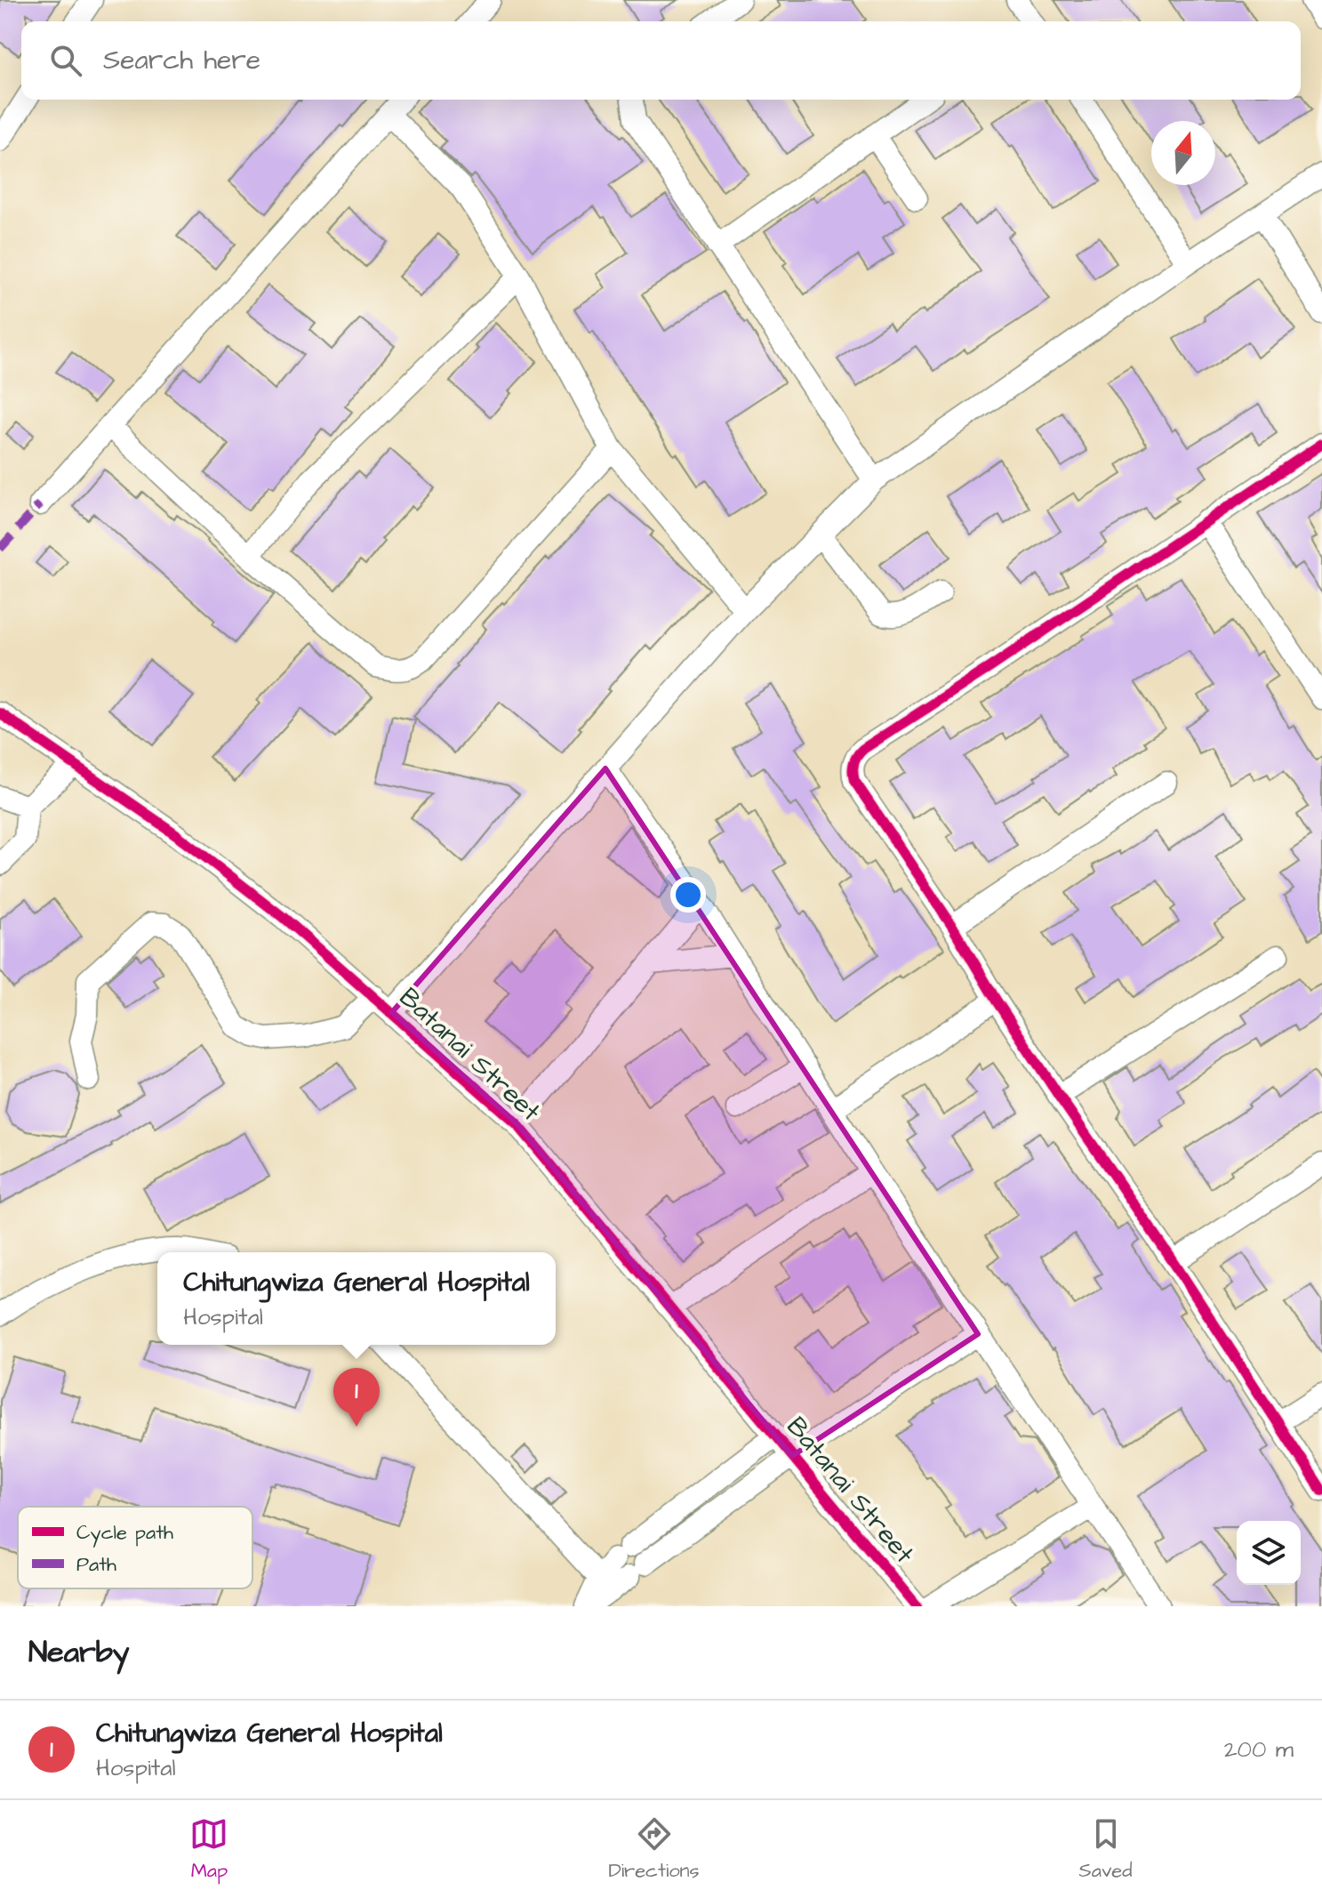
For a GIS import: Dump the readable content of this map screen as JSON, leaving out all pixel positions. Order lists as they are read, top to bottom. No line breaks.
{"streets":{"street":["Batanai Street"]},"legend":["Cycle path","Path"],"north":"top","page":{"search":"Search here","popup":["Chitungwiza General Hospital","Hospital"],"pins":"1","heading":"Nearby","list":[{"mark":"1","name":"Chitungwiza General Hospital","note":"Hospital","value":"200 m"}],"nav":["Map","Directions","Saved"]}}
